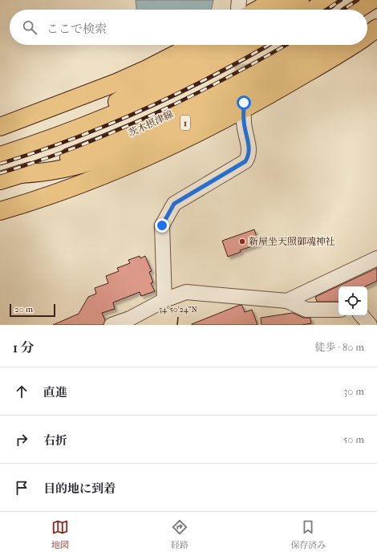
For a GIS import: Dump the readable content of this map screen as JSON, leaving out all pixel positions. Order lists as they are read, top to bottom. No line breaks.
{"streets":{"main road":["1","茨木摂津線"]},"crossings":[["1","茨木摂津線"]],"places":["新屋坐天照御魂神社"],"scale_bar":"20 m","page":{"search":"ここで検索","scale":"20 m","heading":["1 分","徒歩 · 80 m"],"list":[["直進","30 m"],["右折","50 m"],"目的地に到着"],"nav":["地図","経路","保存済み"]},"coordinates":["34°50'24\"N"]}
